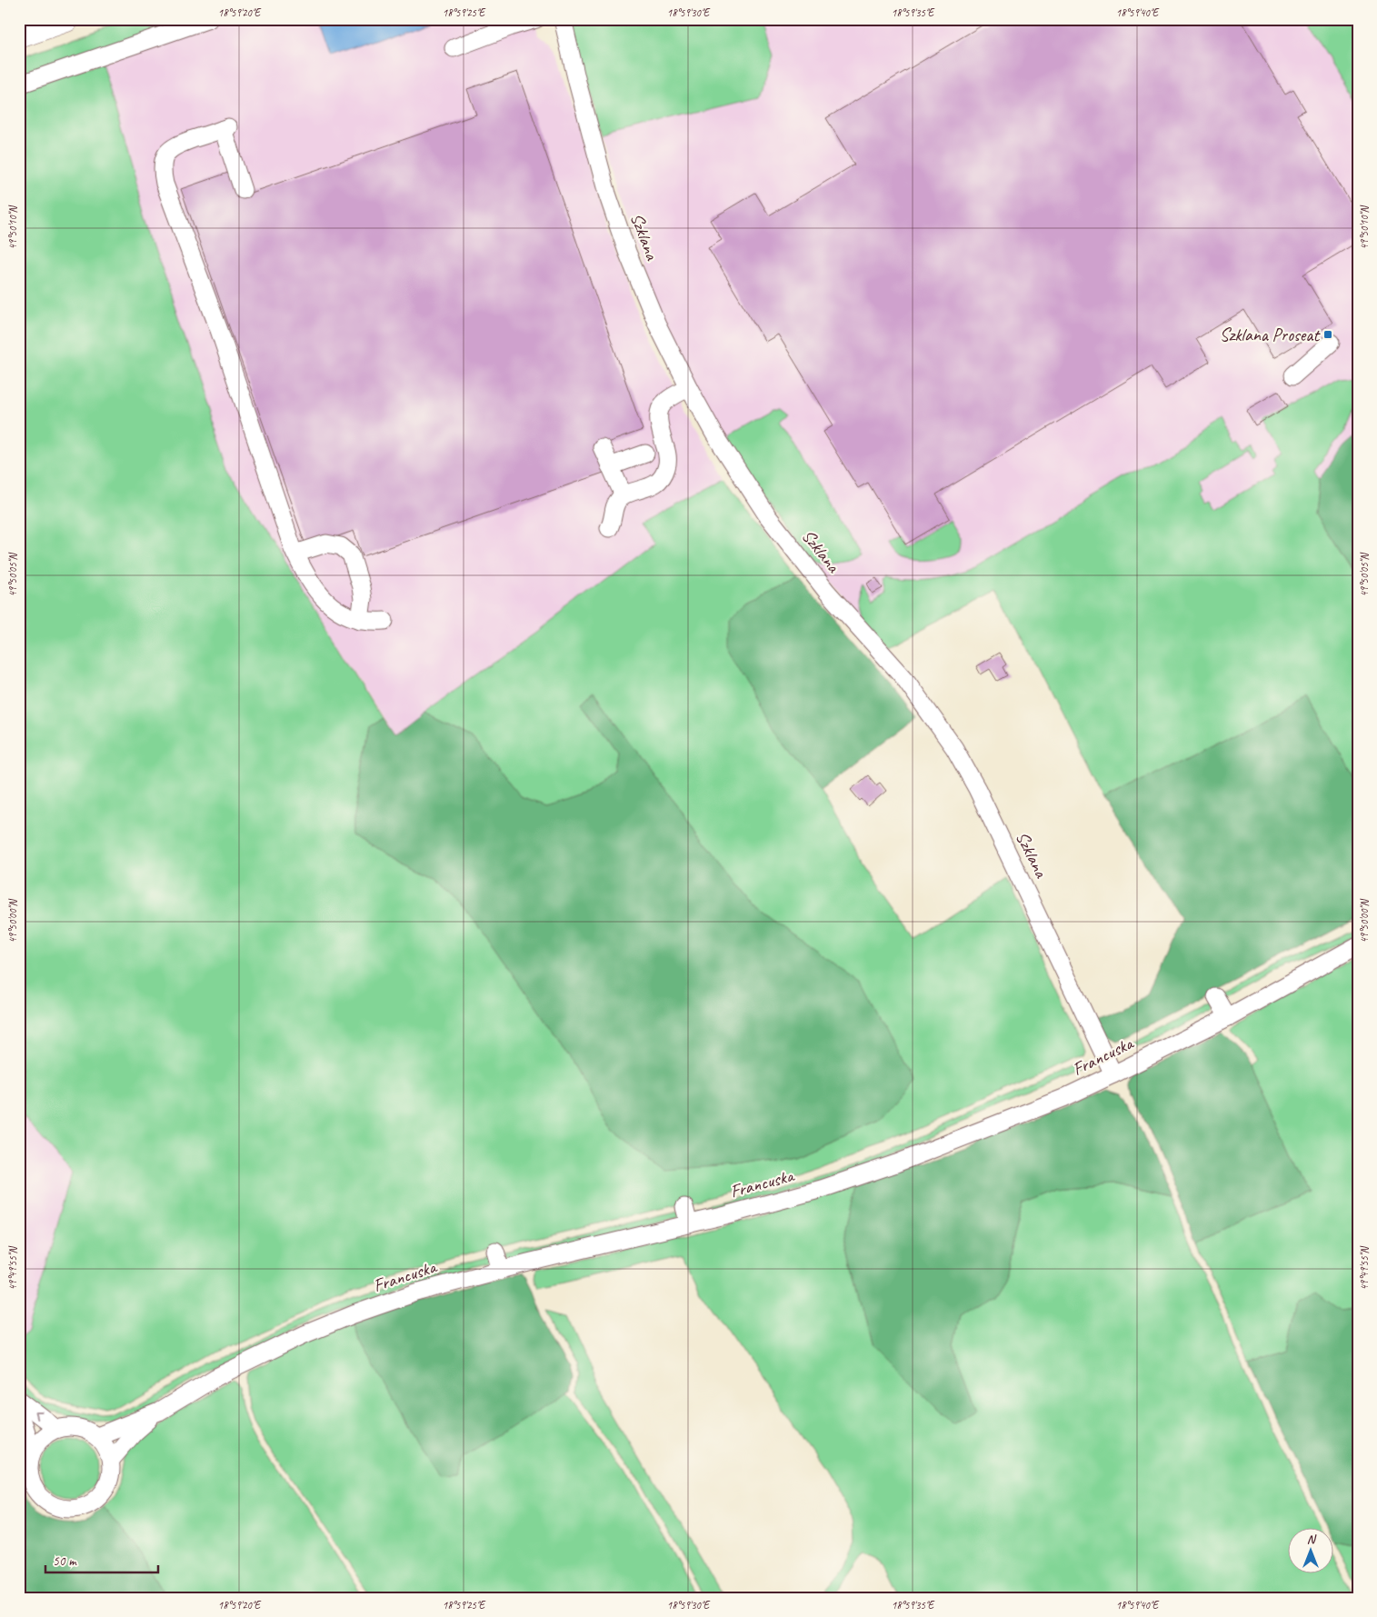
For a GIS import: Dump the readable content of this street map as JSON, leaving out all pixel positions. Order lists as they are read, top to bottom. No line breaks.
{"streets":{"street":["Szklana","Francuska"]},"crossings":[["Szklana","Francuska"]],"places":{"transit":["Szklana Proseat"]},"scale_bar":"50 m","north":"top","coordinates":["18°59'20\"E","18°59'25\"E","18°59'30\"E","18°59'35\"E","18°59'40\"E","49°50'10\"N","49°50'05\"N","49°50'00\"N","49°49'55\"N"]}
